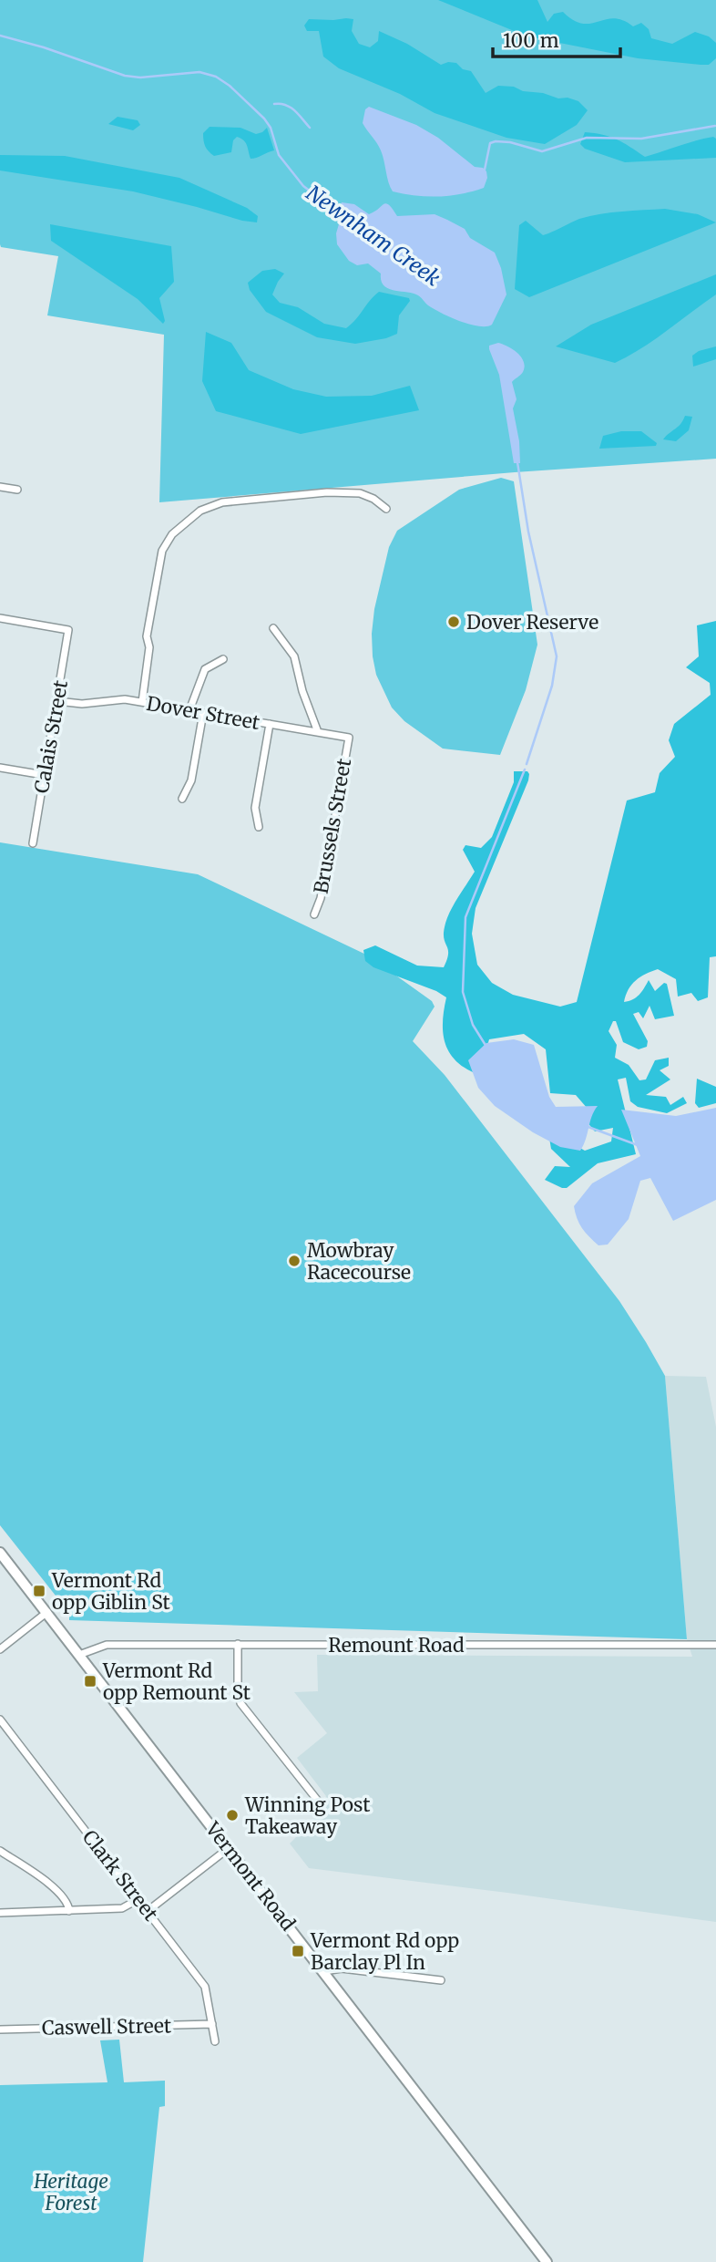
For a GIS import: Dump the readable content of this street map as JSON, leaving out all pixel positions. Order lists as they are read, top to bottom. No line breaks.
{"streets":{"street":["Dover Street","Calais Street","Brussels Street","Remount Road","Clark Street","Vermont Road","Caswell Street"]},"crossings":[["Dover Street","Calais Street"],["Dover Street","Brussels Street"],["Remount Road","Vermont Road"],["Clark Street","Caswell Street"]],"water":["Newnham Creek"],"parks":["Heritage Forest"],"places":{"other":["Dover Reserve","Mowbray Racecourse","Winning Post Takeaway"],"transit":["Vermont Rd opp Giblin St","Vermont Rd opp Remount St","Vermont Rd opp Barclay Pl In"]},"scale_bar":"100 m"}
